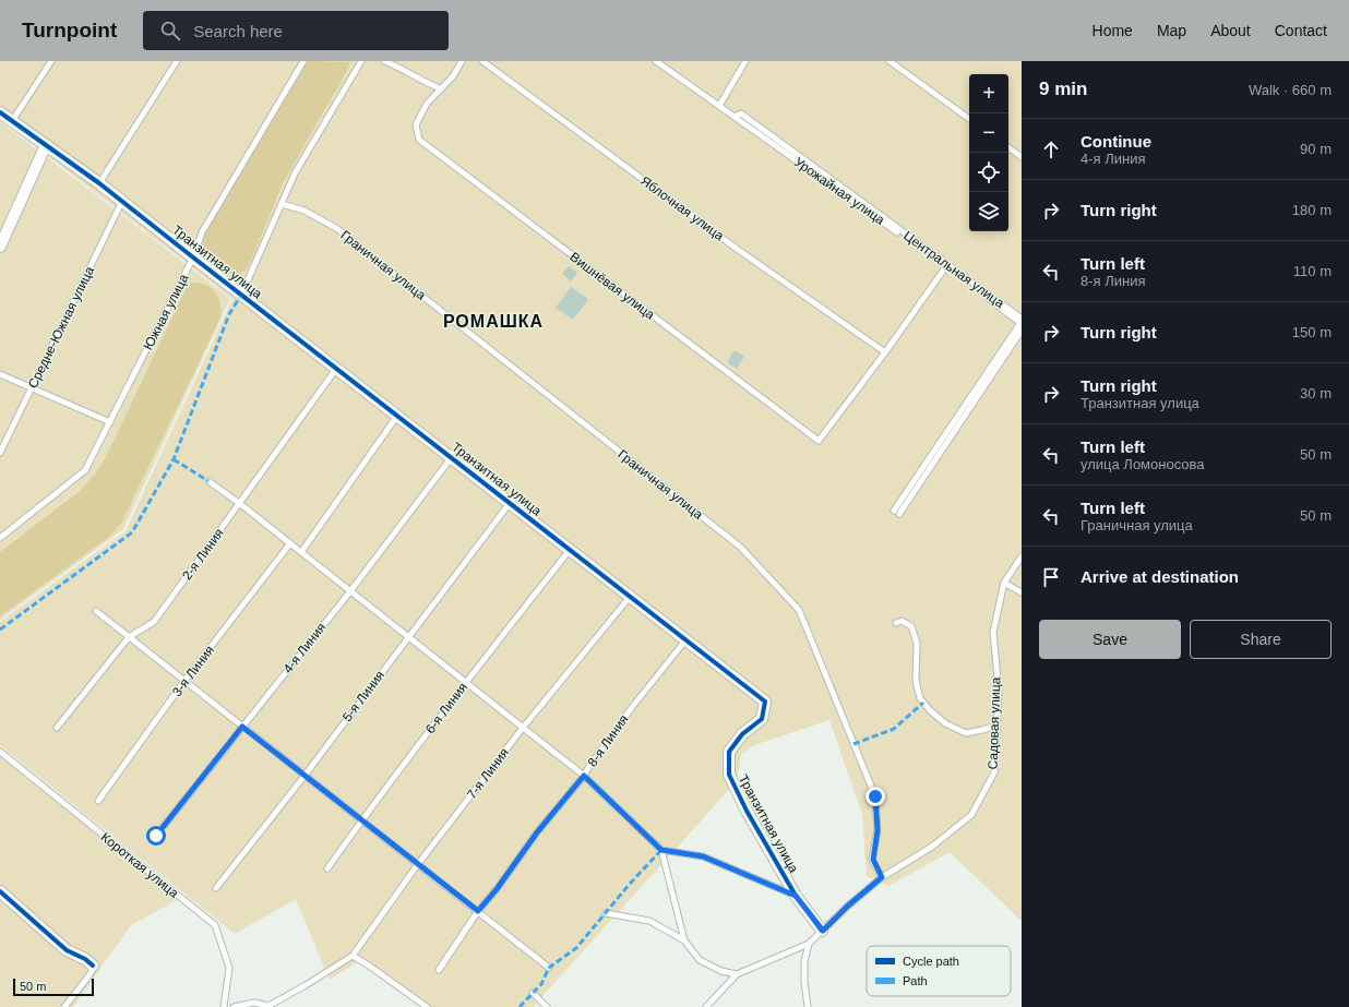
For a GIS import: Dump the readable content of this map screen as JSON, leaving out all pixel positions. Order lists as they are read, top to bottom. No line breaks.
{"streets":{"street":["Транзитная улица"],"lane":["Урожайная улица","Яблочная улица","Граничная улица","Центральная улица","Вишнёвая улица","Южная улица","Средне-Южная улица","2-я Линия","4-я Линия","3-я Линия","5-я Линия","6-я Линия","Садовая улица","8-я Линия","7-я Линия","Короткая улица"]},"crossings":[["Урожайная улица","Центральная улица"],["Яблочная улица","Вишнёвая улица"],["Транзитная улица","Южная улица"],["Транзитная улица","Средне-Южная улица"],["Транзитная улица","2-я Линия"],["Транзитная улица","4-я Линия"],["Транзитная улица","5-я Линия"],["Транзитная улица","6-я Линия"],["Транзитная улица","Садовая улица"],["Транзитная улица","8-я Линия"],["Транзитная улица","7-я Линия"],["Граничная улица","Садовая улица"]],"districts":["РОМАШКА"],"legend":["Cycle path","Path"],"scale_bar":"50 m","page":{"header":"Turnpoint","search":"Search here","nav":["Home","Map","About","Contact"],"heading":["9 min","Walk · 660 m"],"map_buttons":["+","−"],"list":[["Continue","4-я Линия","90 m"],["Turn right","180 m"],["Turn left","8-я Линия","110 m"],["Turn right","150 m"],["Turn right","Транзитная улица","30 m"],["Turn left","улица Ломоносова","50 m"],["Turn left","Граничная улица","50 m"],"Arrive at destination"],"buttons":["Save","Share"],"scale":"50 m"}}
